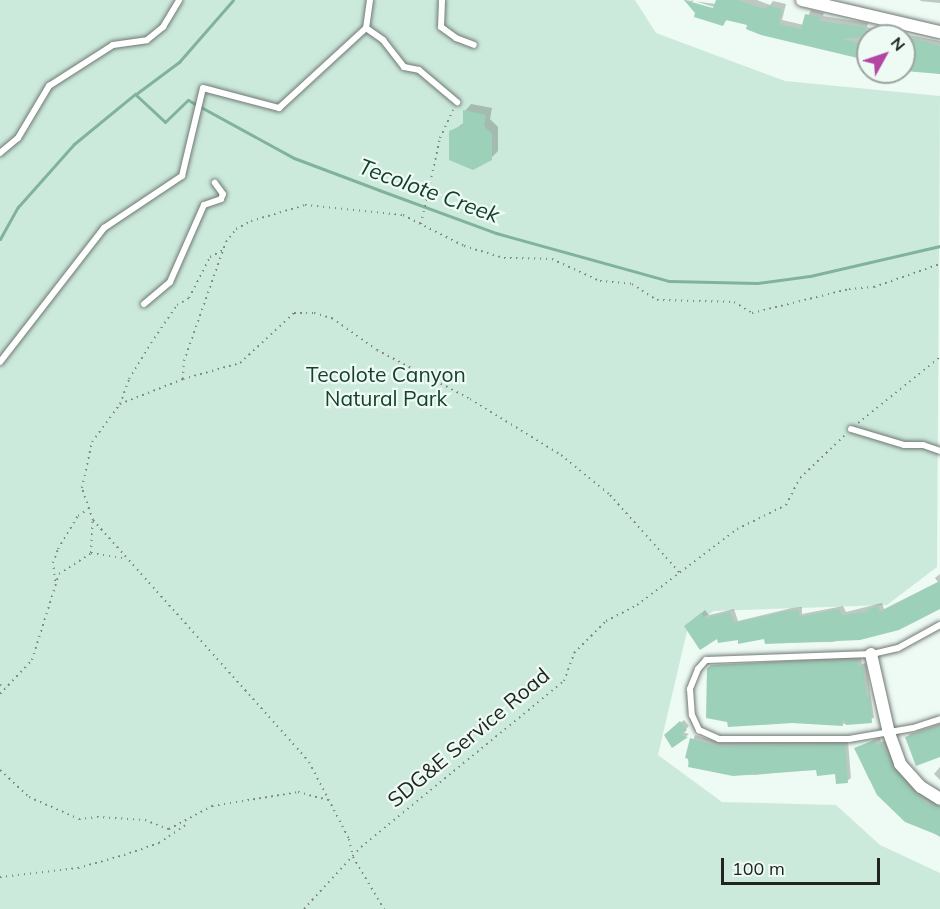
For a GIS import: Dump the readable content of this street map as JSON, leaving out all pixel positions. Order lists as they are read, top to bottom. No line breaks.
{"streets":{"path":["SDG&E Service Road"]},"water":["Tecolote Creek"],"parks":["Tecolote Canyon Natural Park"],"scale_bar":"100 m","north":"top right"}
